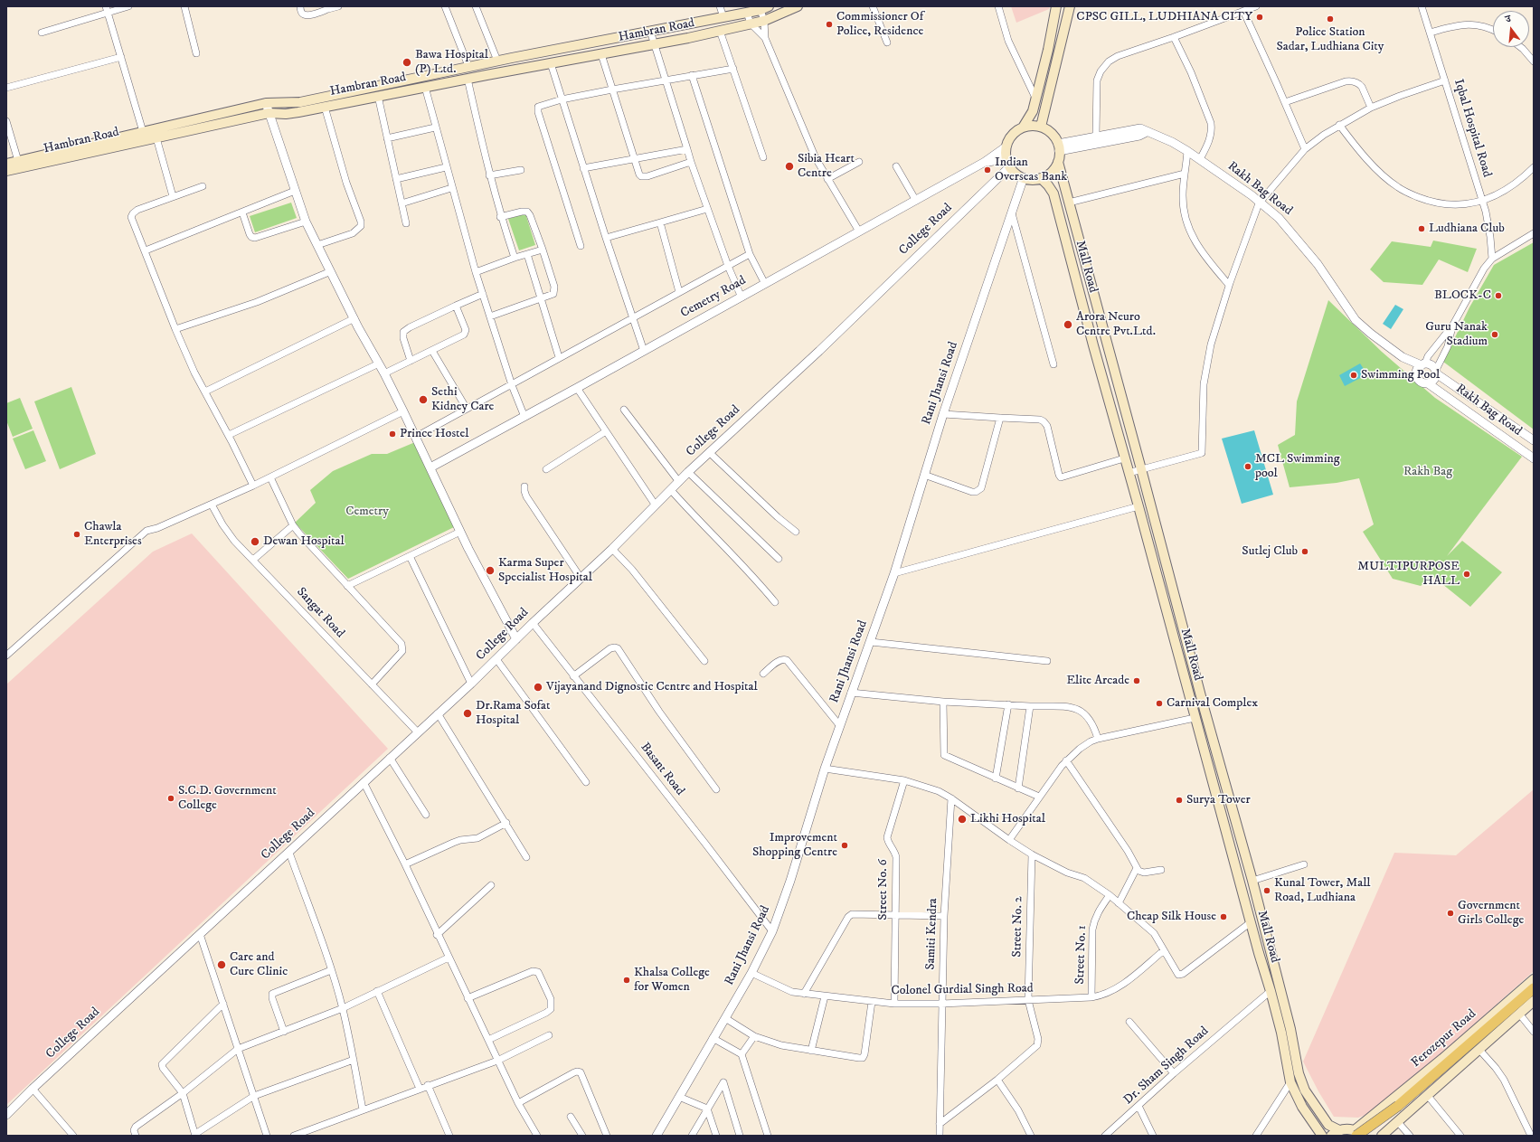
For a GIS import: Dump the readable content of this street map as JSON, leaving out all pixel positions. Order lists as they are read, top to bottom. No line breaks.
{"streets":{"main road":["Hambran Road","Mall Road","Ferozepur Road"],"street":["Iqbal Hospital Road","Rakh Bag Road","College Road","Cemetry Road","Rani Jhansi Road","Sangat Road","Basant Road","Street No. 6","Street No. 2","Samiti Kendra","Street No. 1","Colonel Gurdial Singh Road","Dr. Sham Singh Road"]},"crossings":[["Rakh Bag Road","College Road"],["Rakh Bag Road","Mall Road"],["Rakh Bag Road","Cemetry Road"],["Rakh Bag Road","Rani Jhansi Road"],["College Road","Mall Road"],["College Road","Cemetry Road"],["College Road","Rani Jhansi Road"],["College Road","Sangat Road"],["College Road","Basant Road"],["Mall Road","Cemetry Road"],["Mall Road","Rani Jhansi Road"],["Mall Road","Dr. Sham Singh Road"],["Cemetry Road","Rani Jhansi Road"],["Rani Jhansi Road","Basant Road"],["Rani Jhansi Road","Colonel Gurdial Singh Road"],["Street No. 6","Colonel Gurdial Singh Road"],["Street No. 2","Colonel Gurdial Singh Road"],["Samiti Kendra","Colonel Gurdial Singh Road"],["Street No. 1","Colonel Gurdial Singh Road"]],"parks":["Rakh Bag","Cemetry"],"places":["CPSC GILL, LUDHIANA CITY","Police Station Sadar, Ludhiana City","Commissioner Of Police, Residence","Bawa Hospital (P) Ltd.","Sibia Heart Centre","Indian Overseas Bank","Ludhiana Club","BLOCK-C","Arora Neuro Centre Pvt.Ltd.","Guru Nanak Stadium","Swimming Pool","Sethi Kidney Care","Prince Hostel","MCL Swimming pool","Chawla Enterprises","Dewan Hospital","Sutlej Club","Karma Super Specialist Hospital","MULTIPURPOSE HALL","Elite Arcade","Vijayanand Dignostic Centre and Hospital","Carnival Complex","Dr.Rama Sofat Hospital","S.C.D. Government College","Surya Tower","Likhi Hospital","Improvement Shopping Centre","Kunal Tower, Mall Road, Ludhiana","Government Girls College","Cheap Silk House","Care and Cure Clinic","Khalsa College for Women"],"north":"top"}
